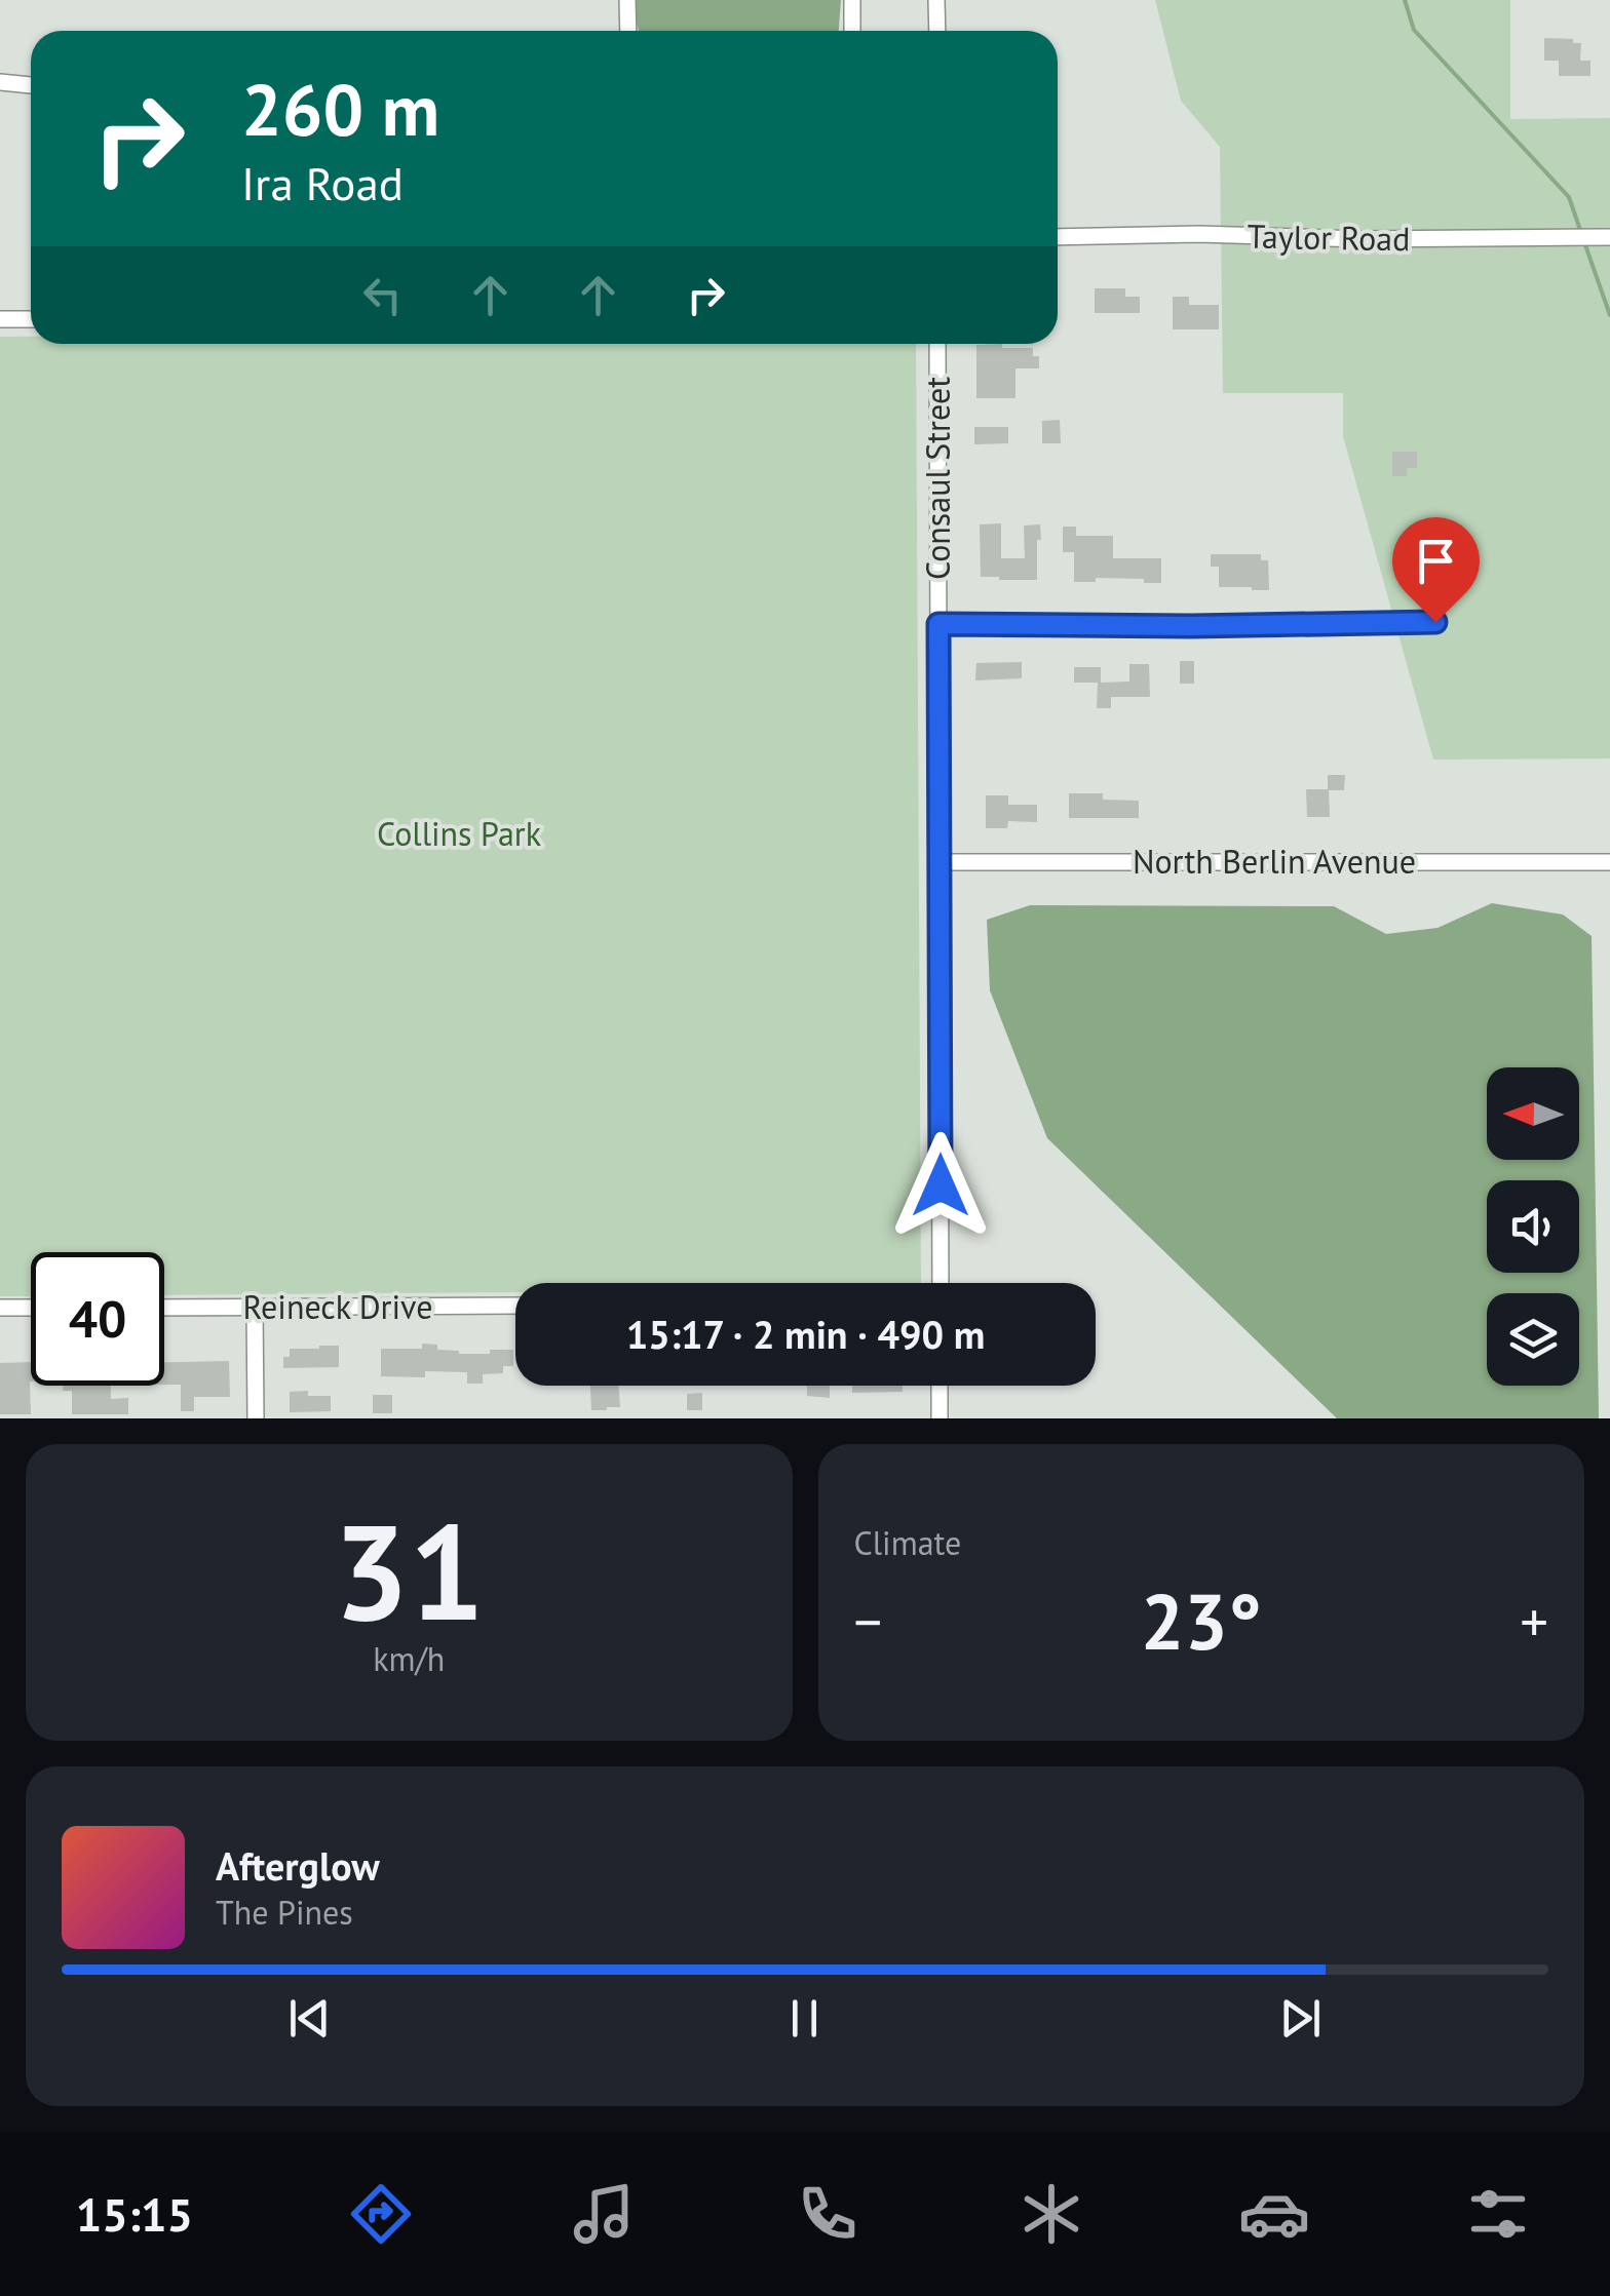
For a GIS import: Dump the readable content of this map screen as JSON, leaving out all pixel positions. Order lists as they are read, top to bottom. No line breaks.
{"streets":{"street":["Taylor Road","Consaul Street","North Berlin Avenue","Reineck Drive"]},"crossings":[["Consaul Street","North Berlin Avenue"]],"parks":["Collins Park"],"north":"left","page":{"turn":["260 m","Ira Road"],"limit":"40","trip":"15:17 · 2 min · 490 m","tile":[["31","km/h"],"Climate"],"heat":["−","23°","+"],"song":["Afterglow","The Pines"],"tabs":"15:15"}}
